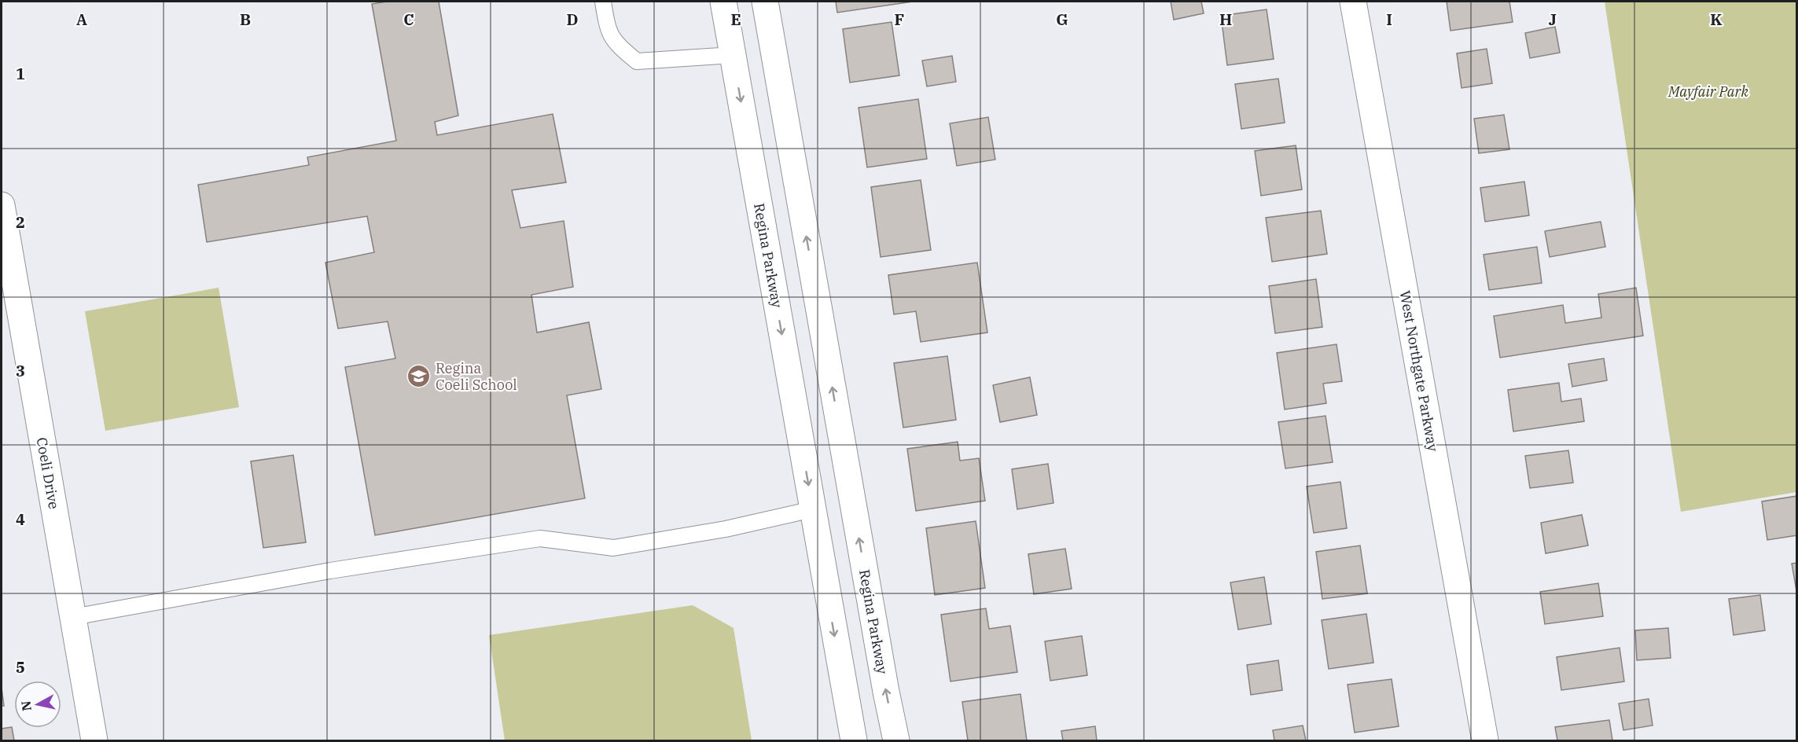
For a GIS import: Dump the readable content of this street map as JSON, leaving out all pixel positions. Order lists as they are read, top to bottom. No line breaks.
{"streets":{"street":["Regina Parkway","West Northgate Parkway","Coeli Drive"]},"parks":["Mayfair Park"],"places":{"school or university":["Regina Coeli School"]},"north":"left","grid":{"columns":["A","B","C","D","E","F","G","H","I","J","K"],"rows":["1","2","3","4","5"]}}
